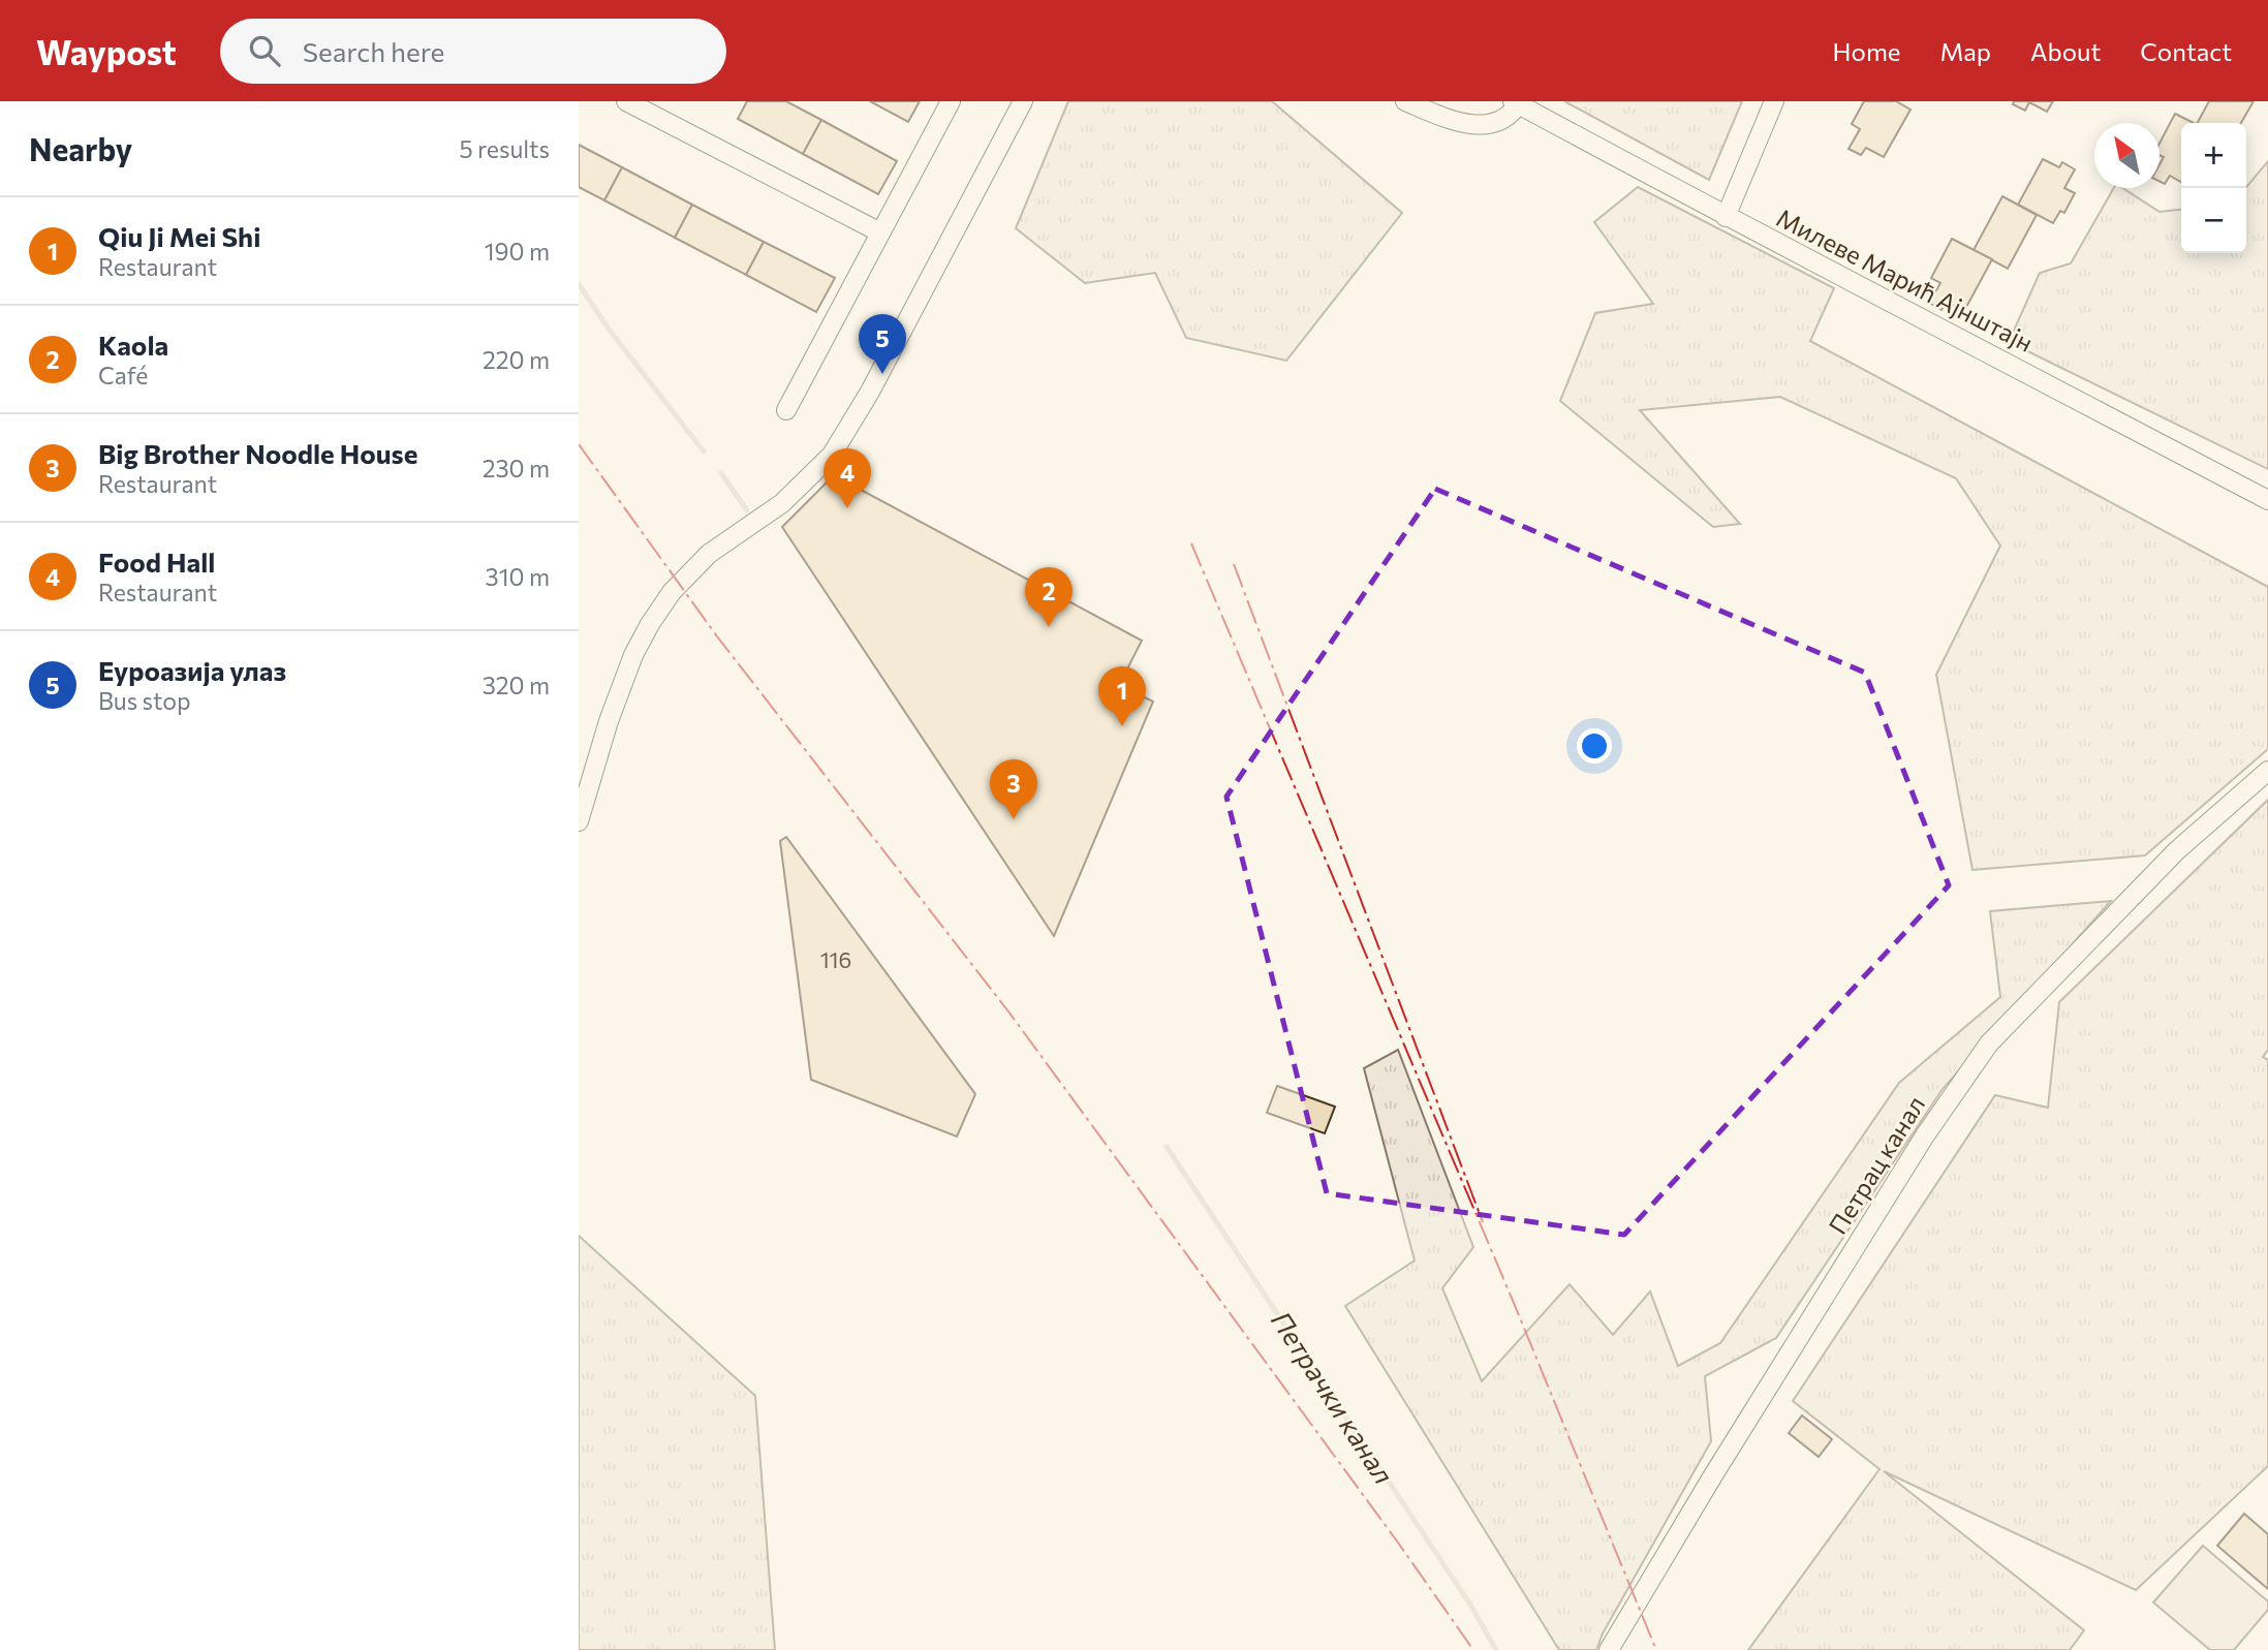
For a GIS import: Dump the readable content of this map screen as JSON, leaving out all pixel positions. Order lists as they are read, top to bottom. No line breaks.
{"streets":{"street":["Милеве Марић Ајнштајн","Петрац канал"]},"water":["Петрачки канал"],"house_numbers":["116"],"north":"top left","page":{"header":"Waypost","search":"Search here","nav":["Home","Map","About","Contact"],"heading":["Nearby","5 results"],"map_buttons":["+","−"],"list":[{"mark":"1","name":"Qiu Ji Mei Shi","note":"Restaurant","value":"190 m"},{"mark":"2","name":"Kaola","note":"Café","value":"220 m"},{"mark":"3","name":"Big Brother Noodle House","note":"Restaurant","value":"230 m"},{"mark":"4","name":"Food Hall","note":"Restaurant","value":"310 m"},{"mark":"5","name":"Еуроазија улаз","note":"Bus stop","value":"320 m"}],"pins":["5","4","2","1","3"]}}
